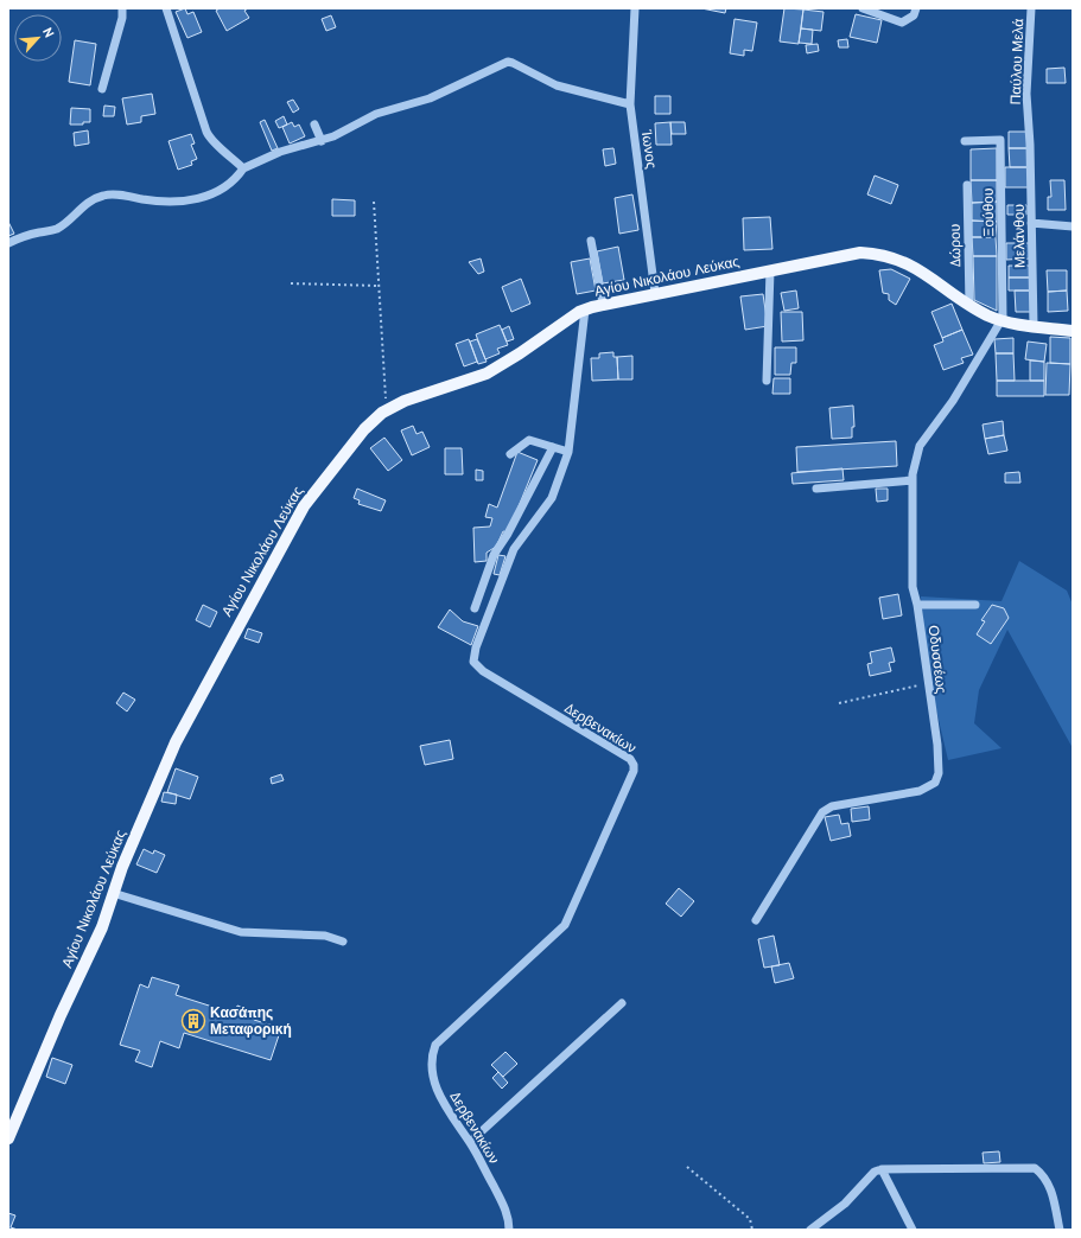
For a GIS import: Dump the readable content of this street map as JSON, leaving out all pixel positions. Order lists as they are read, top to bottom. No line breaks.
{"streets":{"main road":["Αγίου Νικολάου Λεύκας"],"street":["Παύλου Μελά","Ίωνος","Ξούθου","Μελάνθου","Δώρου","Οδυσσέως","Δερβενακίων"]},"crossings":[["Παύλου Μελά","Μελάνθου"],["Ίωνος","Αγίου Νικολάου Λεύκας"],["Ξούθου","Αγίου Νικολάου Λεύκας"],["Ξούθου","Οδυσσέως"],["Μελάνθου","Αγίου Νικολάου Λεύκας"],["Δώρου","Αγίου Νικολάου Λεύκας"],["Αγίου Νικολάου Λεύκας","Οδυσσέως"],["Αγίου Νικολάου Λεύκας","Δερβενακίων"]],"places":{"building":["Κασάπης Μεταφορική"]},"north":"top right"}
